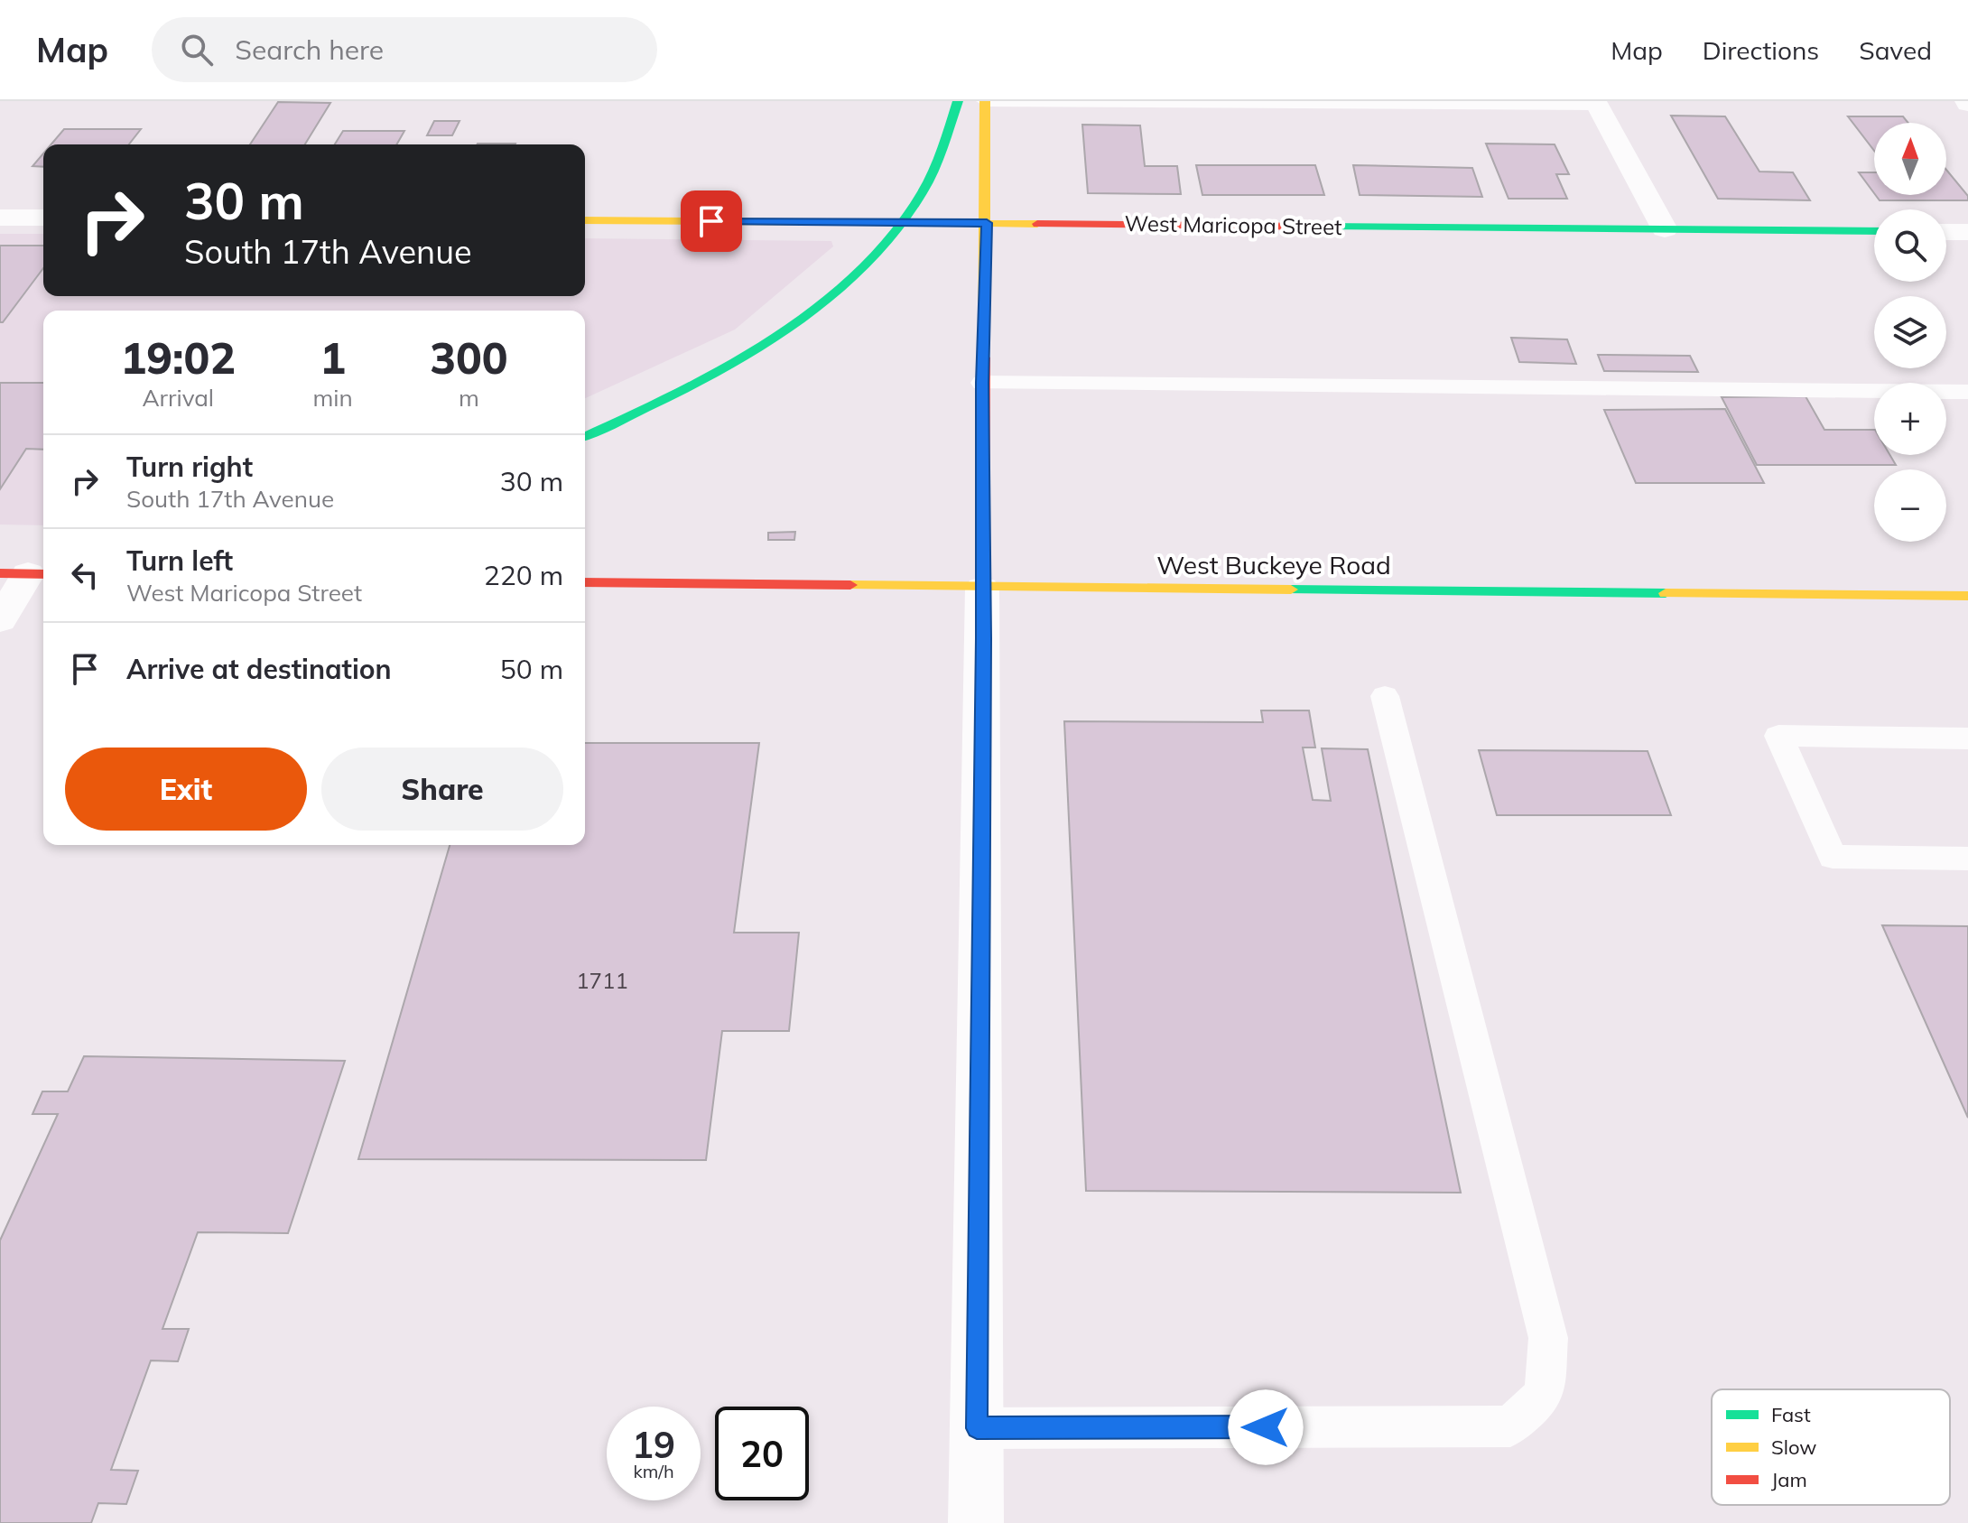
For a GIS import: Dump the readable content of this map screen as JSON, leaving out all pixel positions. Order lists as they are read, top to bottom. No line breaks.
{"streets":{"main road":["West Maricopa Street","West Buckeye Road"]},"house_numbers":["1711"],"legend":["Fast","Slow","Jam"],"north":"top","page":{"header":"Map","search":"Search here","nav":["Map","Directions","Saved"],"map_buttons":["+","−"],"turn":["30 m","South 17th Avenue"],"eta":["19:02","Arrival","1","min","300","m"],"list":[{"name":"Turn right","note":"South 17th Avenue","value":"30 m"},{"name":"Turn left","note":"West Maricopa Street","value":"220 m"},{"name":"Arrive at destination","value":"50 m"}],"buttons":["Exit","Share"],"speed":"19 km/h","limit":"20"}}
